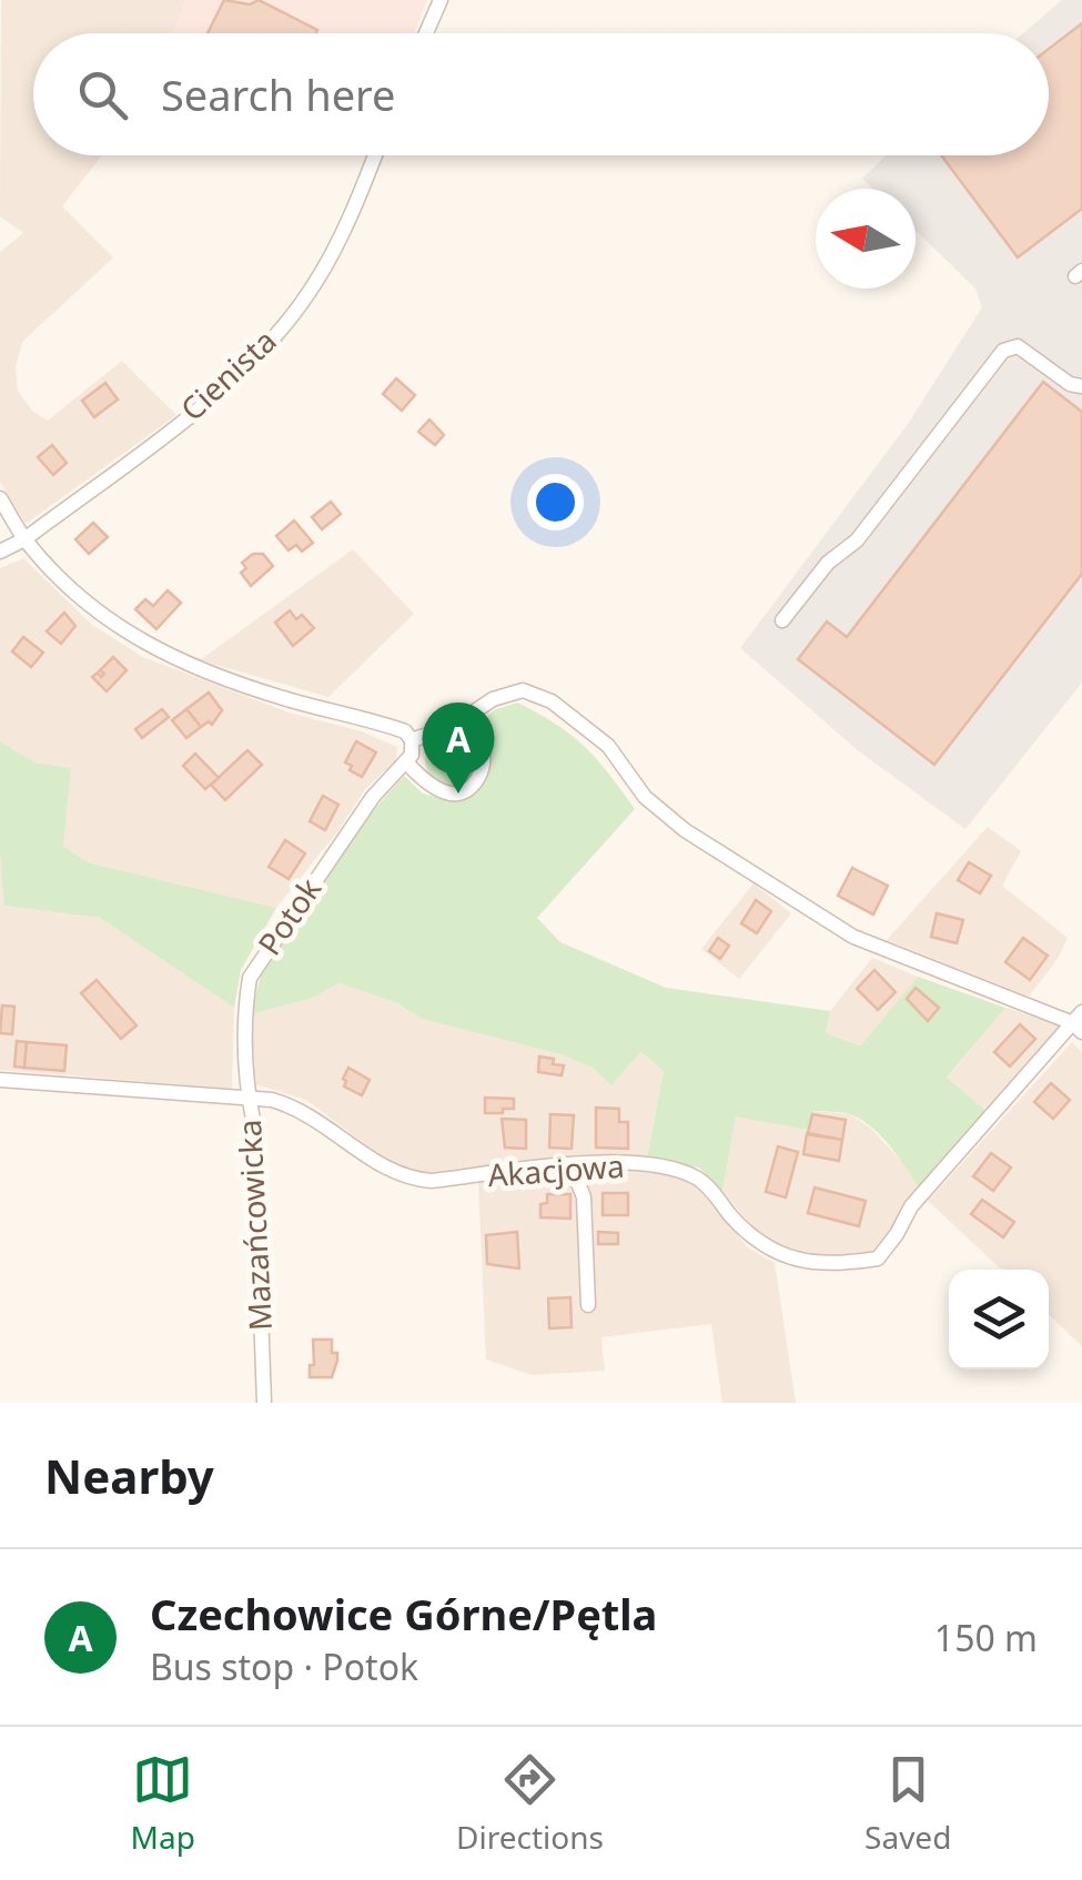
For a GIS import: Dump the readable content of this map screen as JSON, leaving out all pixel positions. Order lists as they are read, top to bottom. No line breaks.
{"streets":{"street":["Cienista","Potok","Akacjowa","Mazańcowicka"]},"crossings":[["Potok","Akacjowa"],["Potok","Mazańcowicka"],["Akacjowa","Mazańcowicka"]],"north":"left","page":{"search":"Search here","pins":"A","heading":"Nearby","list":[{"mark":"A","name":"Czechowice Górne/Pętla","note":"Bus stop · Potok","value":"150 m"}],"nav":["Map","Directions","Saved"]}}
